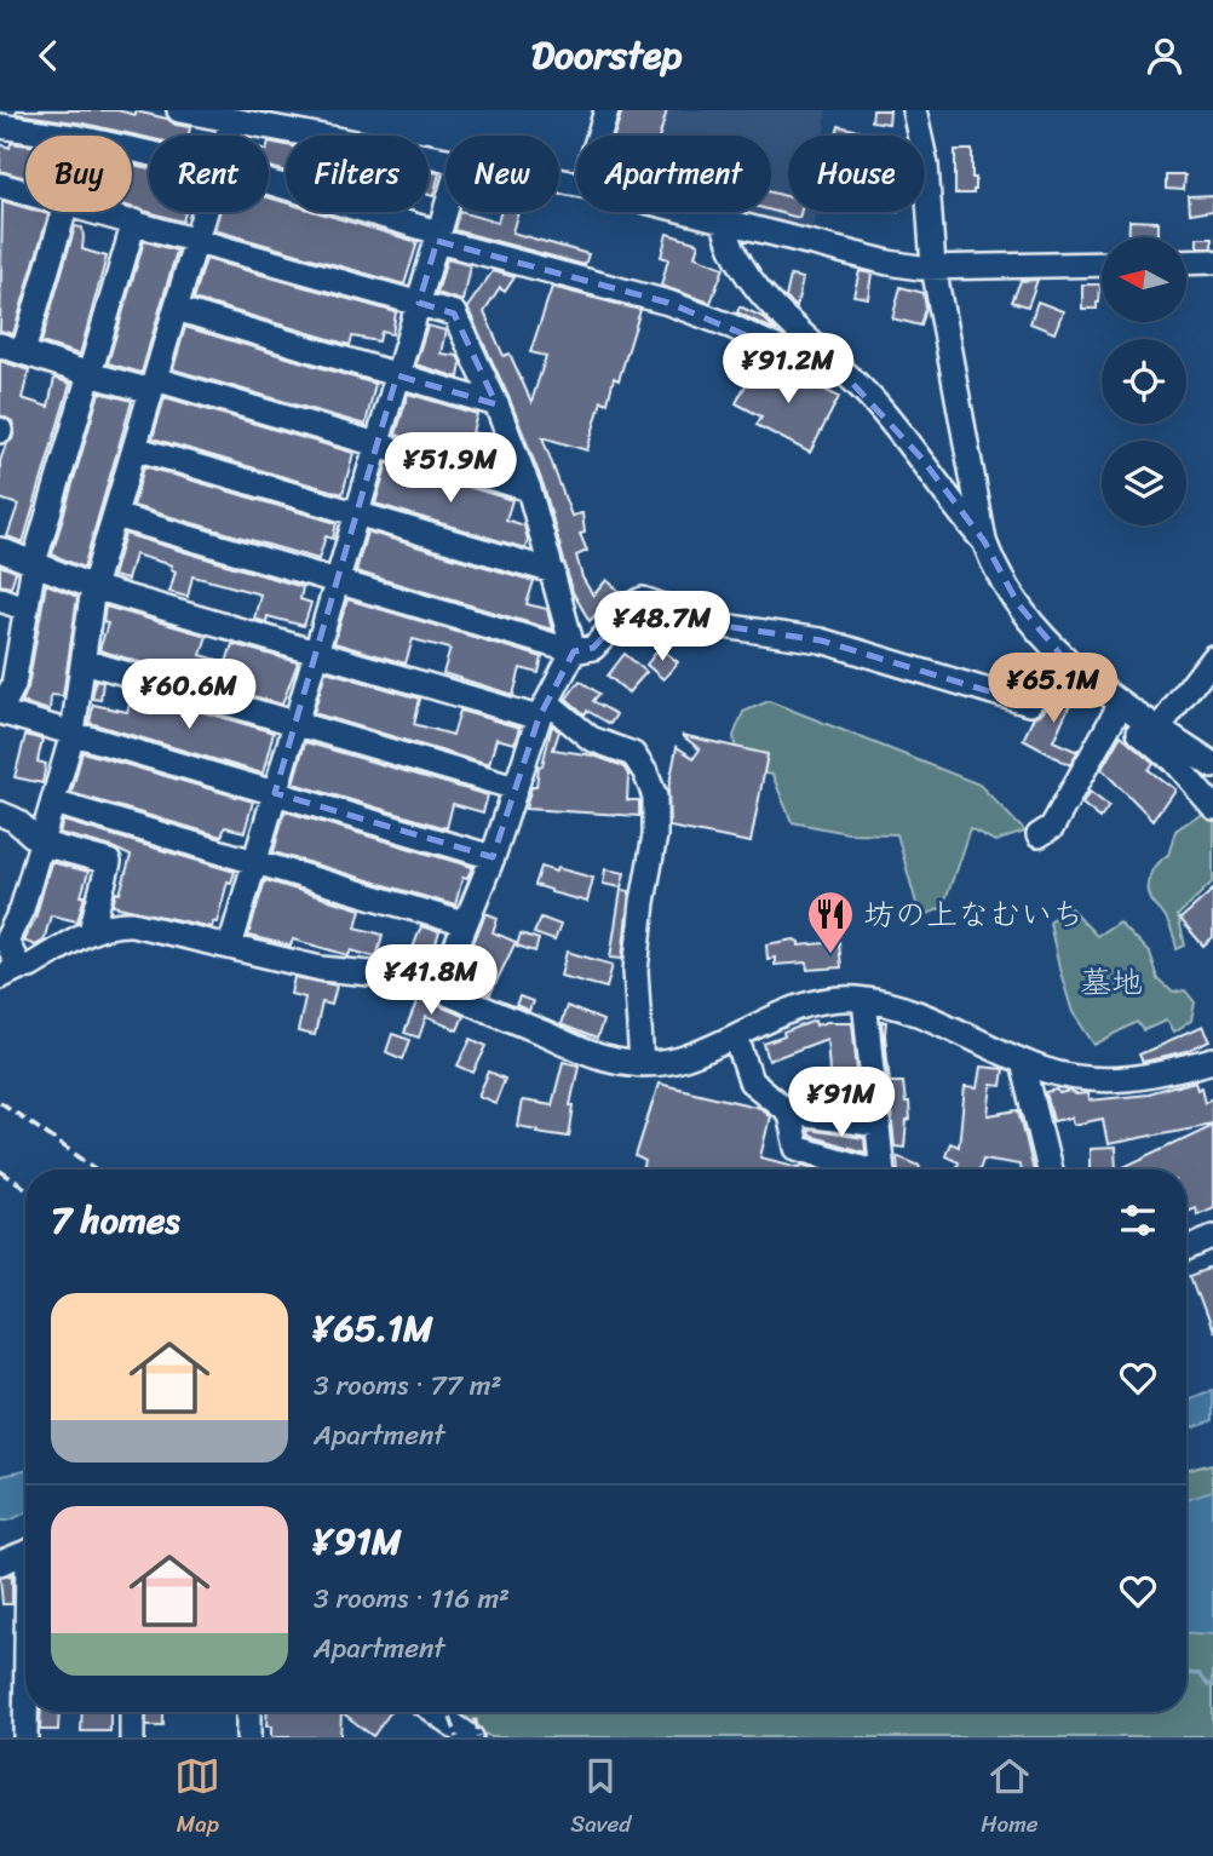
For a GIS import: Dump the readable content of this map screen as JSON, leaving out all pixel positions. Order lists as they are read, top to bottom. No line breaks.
{"parks":["墓地"],"places":{"restaurant":["坊の上なむいち"]},"north":"left","page":{"header":"Doorstep","chip":["Buy","Rent","Filters","New","Apartment","House"],"price":["¥91.2M","¥51.9M","¥48.7M","¥65.1M","¥60.6M","¥41.8M","¥91M"],"heading":"7 homes","list":[{"name":"¥65.1M","note":"3 rooms · 77 m² · Apartment"},{"name":"¥91M","note":"3 rooms · 116 m² · Apartment"}],"tabs":["Map","Saved","Home"]}}
